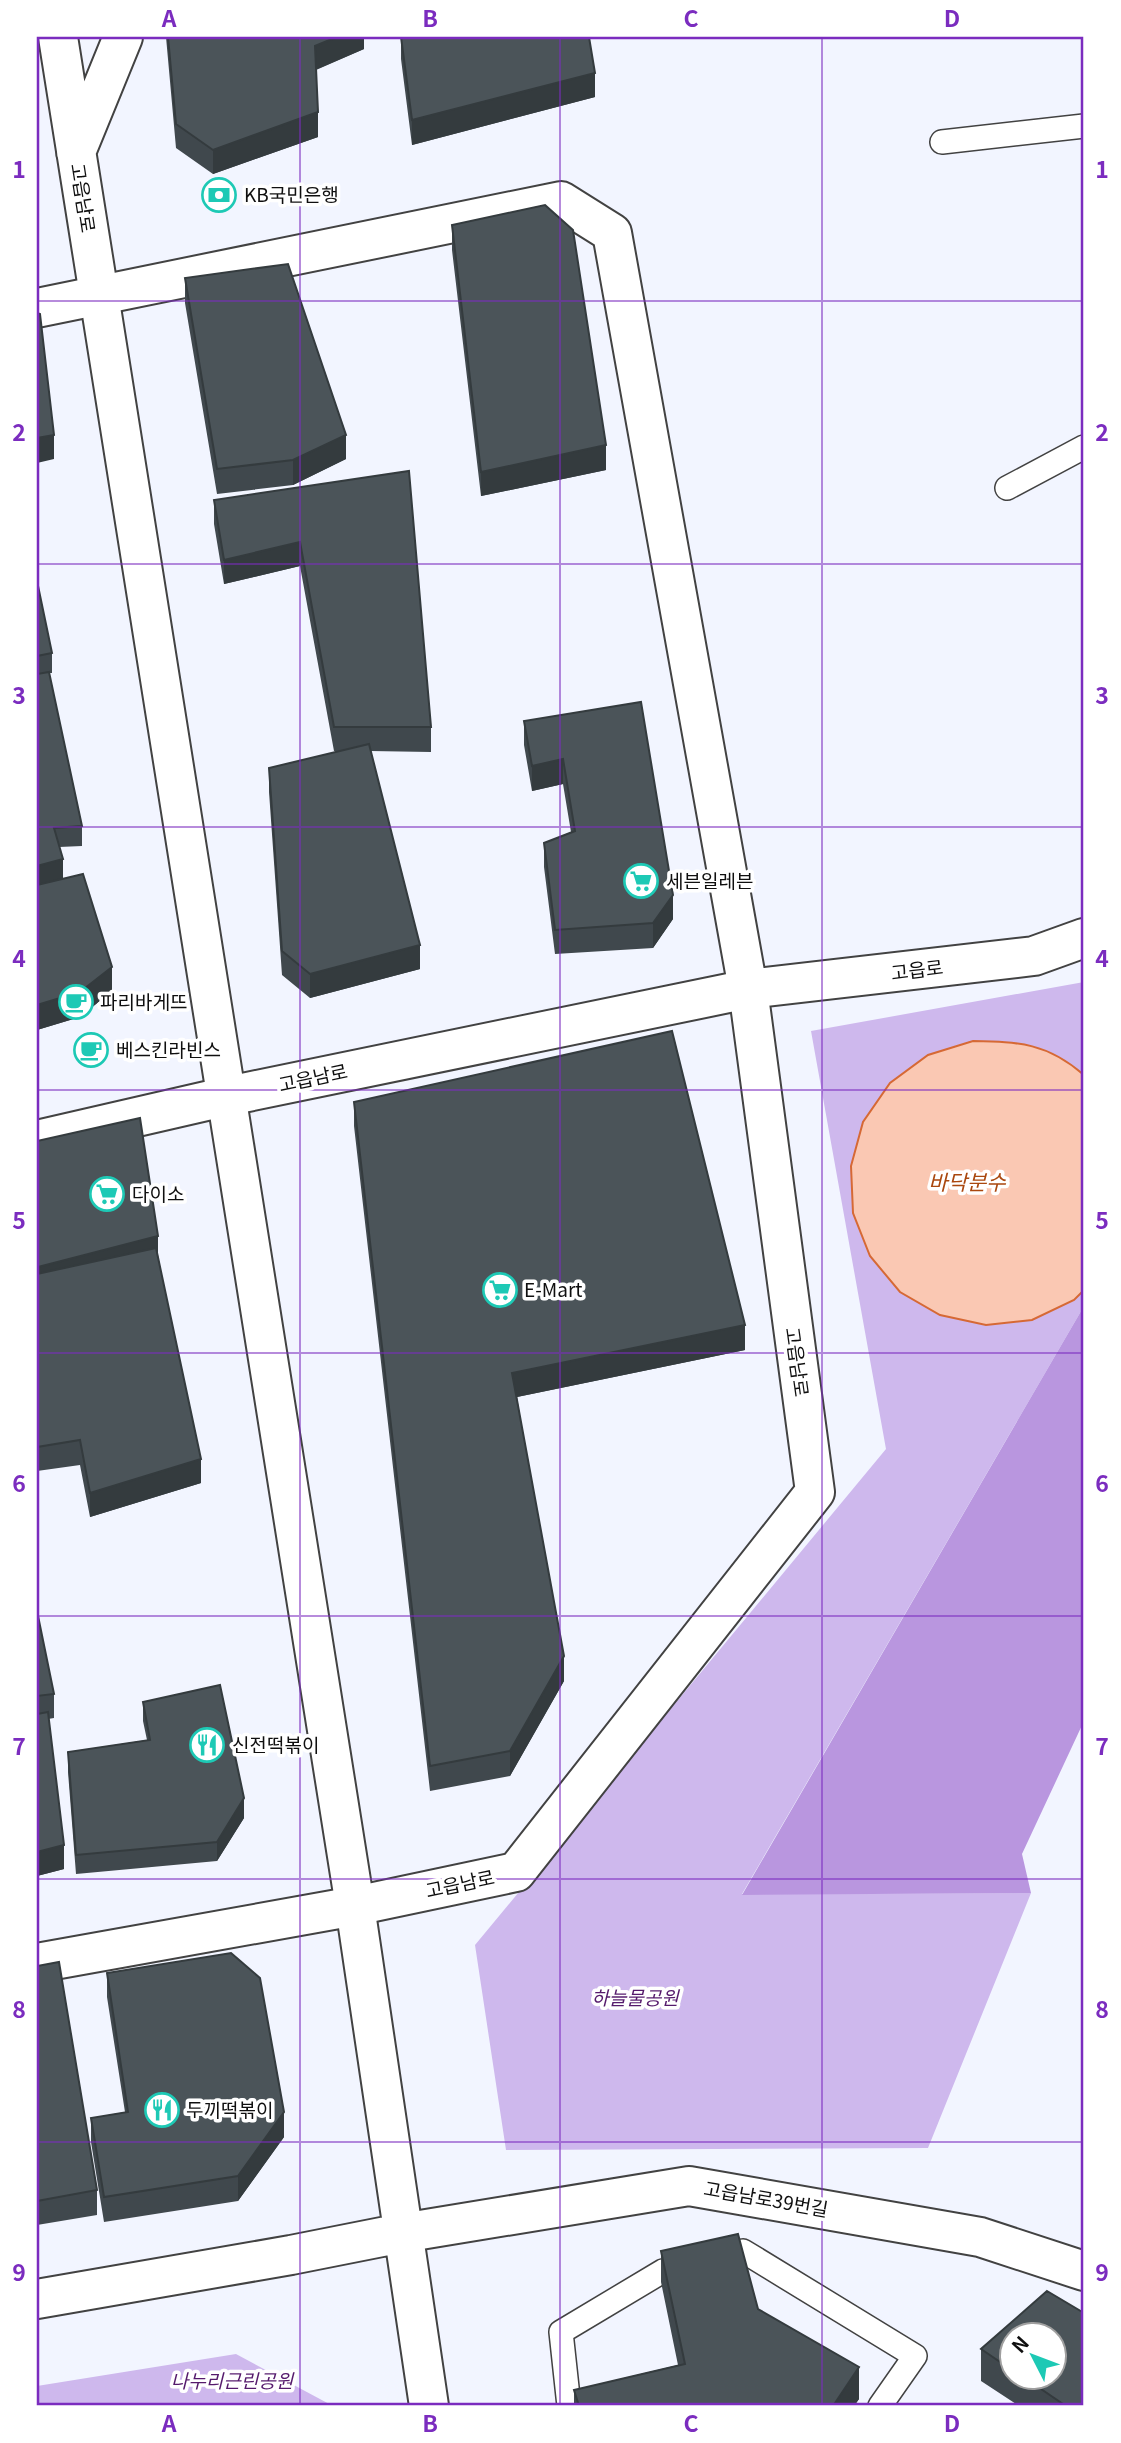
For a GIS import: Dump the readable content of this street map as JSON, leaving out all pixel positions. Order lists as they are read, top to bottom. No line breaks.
{"streets":{"street":["고읍남로","고읍로","고읍남로39번길"]},"crossings":[["고읍남로","고읍로"],["고읍남로","고읍남로39번길"]],"water":["바닥분수"],"parks":["하늘물공원","나누리근린공원"],"places":{"bank":["KB국민은행"],"supermarket":["세븐일레븐","다이소","E-Mart"],"cafe":["파리바게뜨","베스킨라빈스"],"restaurant":["신전떡볶이","두끼떡볶이"]},"north":"top left","grid":{"columns":["A","B","C","D"],"rows":["1","2","3","4","5","6","7","8","9"]}}
